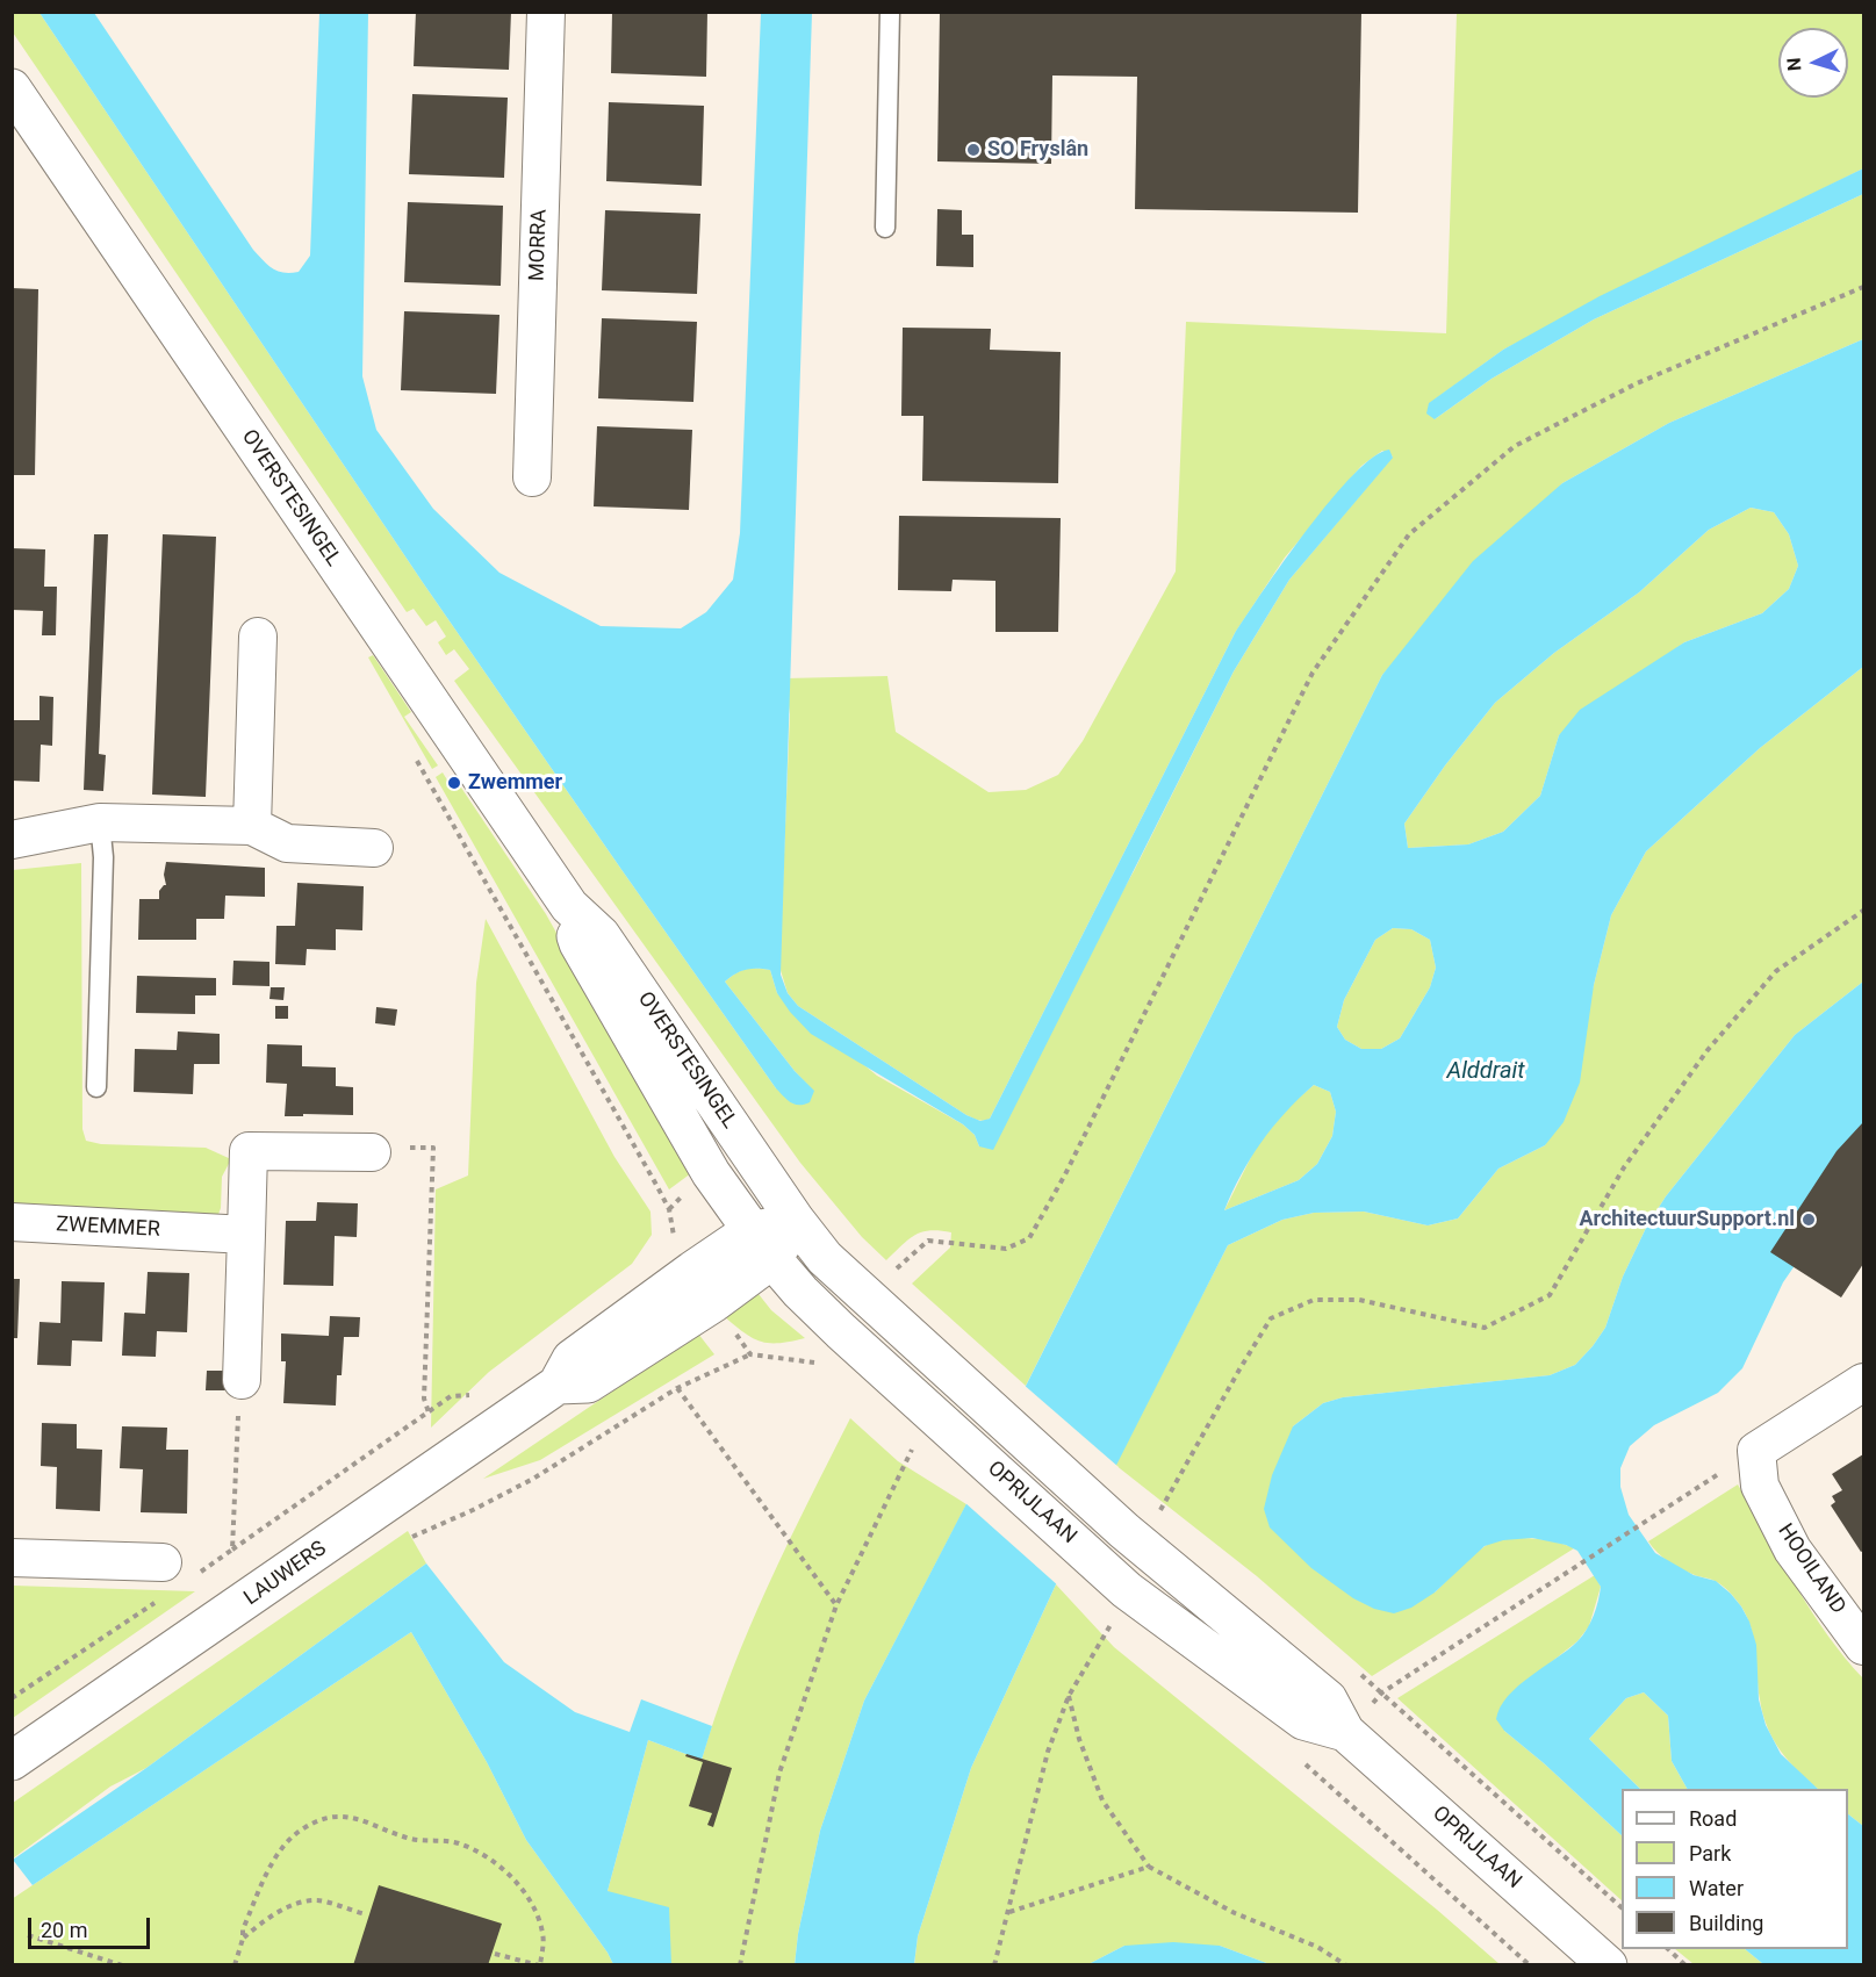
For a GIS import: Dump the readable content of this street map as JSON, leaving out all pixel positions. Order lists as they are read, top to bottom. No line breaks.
{"streets":{"street":["MORRA","OVERSTESINGEL","ZWEMMER","OPRIJLAAN","HOOILAND","LAUWERS"]},"crossings":[["OVERSTESINGEL","OPRIJLAAN"],["OVERSTESINGEL","LAUWERS"],["OPRIJLAAN","LAUWERS"]],"water":["Alddrait"],"places":["SO Fryslân","Zwemmer","ArchitectuurSupport.nl"],"legend":["Road","Park","Water","Building"],"scale_bar":"20 m","north":"left"}
